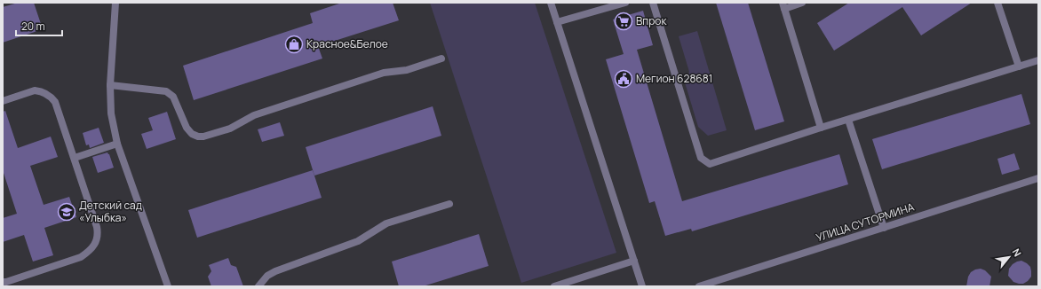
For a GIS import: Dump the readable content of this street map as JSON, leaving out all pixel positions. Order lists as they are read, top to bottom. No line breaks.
{"streets":{"lane":["УЛИЦА СУТОРМИНА"]},"places":{"supermarket":["Впрок"],"shop":["Красное&Белое"],"public building":["Мегион 628681"],"school or university":["Детский сад «Улыбка»"]},"scale_bar":"20 m","north":"top right"}
